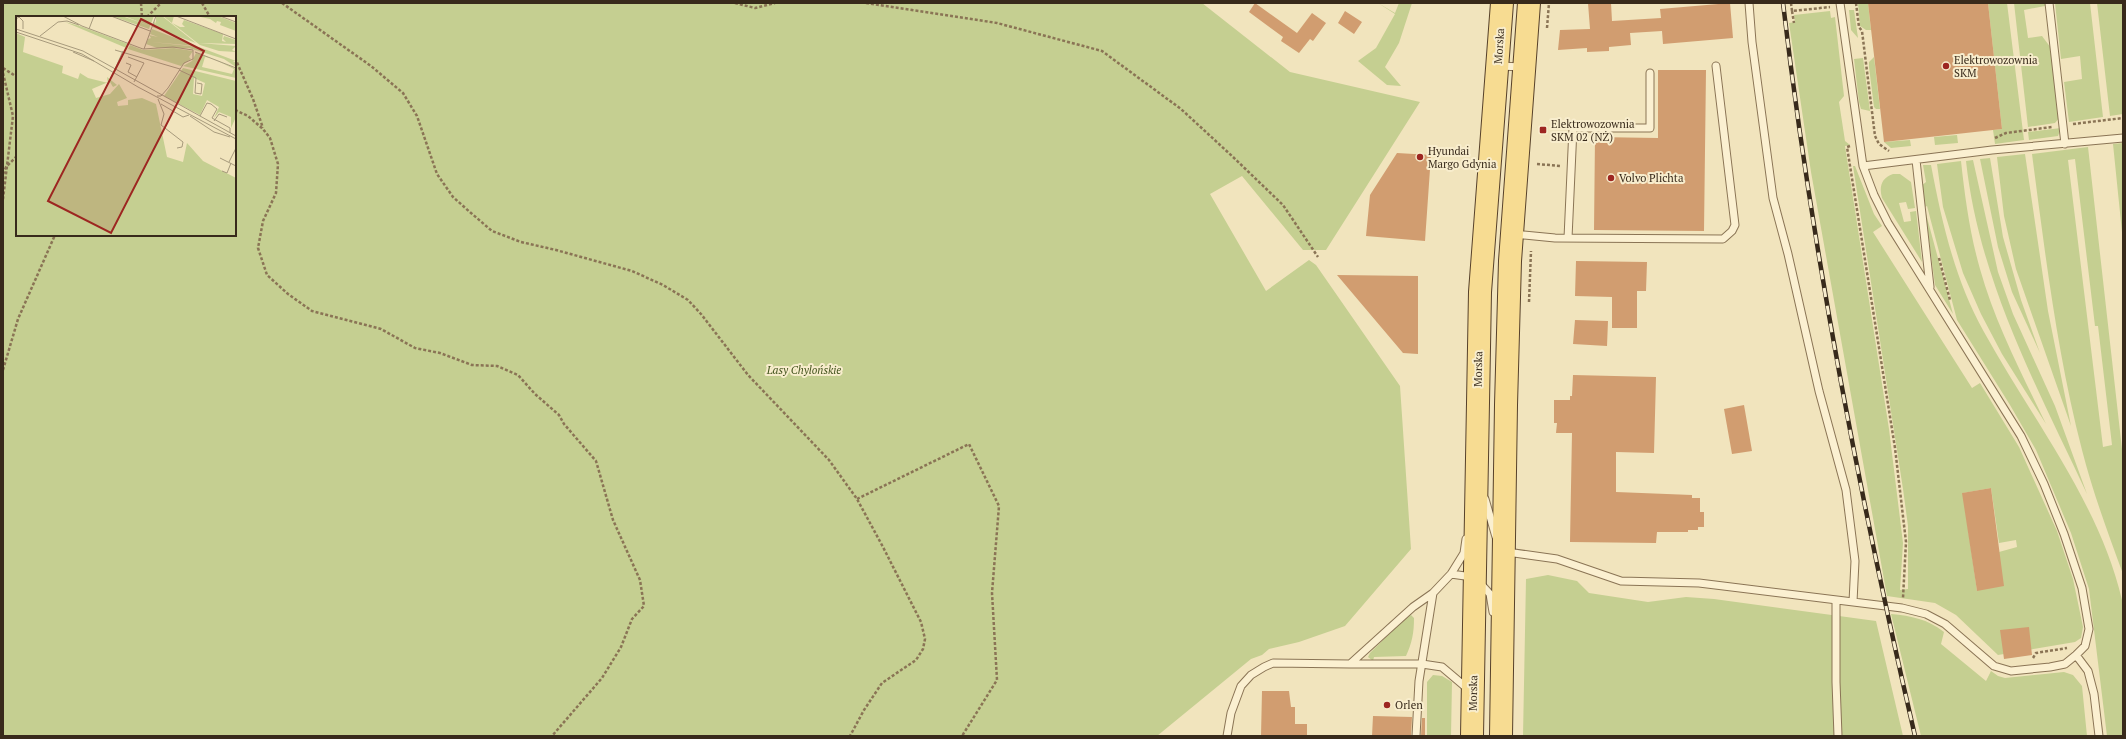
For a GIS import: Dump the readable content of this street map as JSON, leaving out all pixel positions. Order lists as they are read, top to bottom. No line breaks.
{"streets":{"main road":["Morska"]},"parks":["Lasy Chylońskie"],"places":{"other":["Elektrowozownia SKM","Hyundai Margo Gdynia","Volvo Plichta","Orlen"],"transit":["Elektrowozownia SKM 02 (NŻ)"]}}
